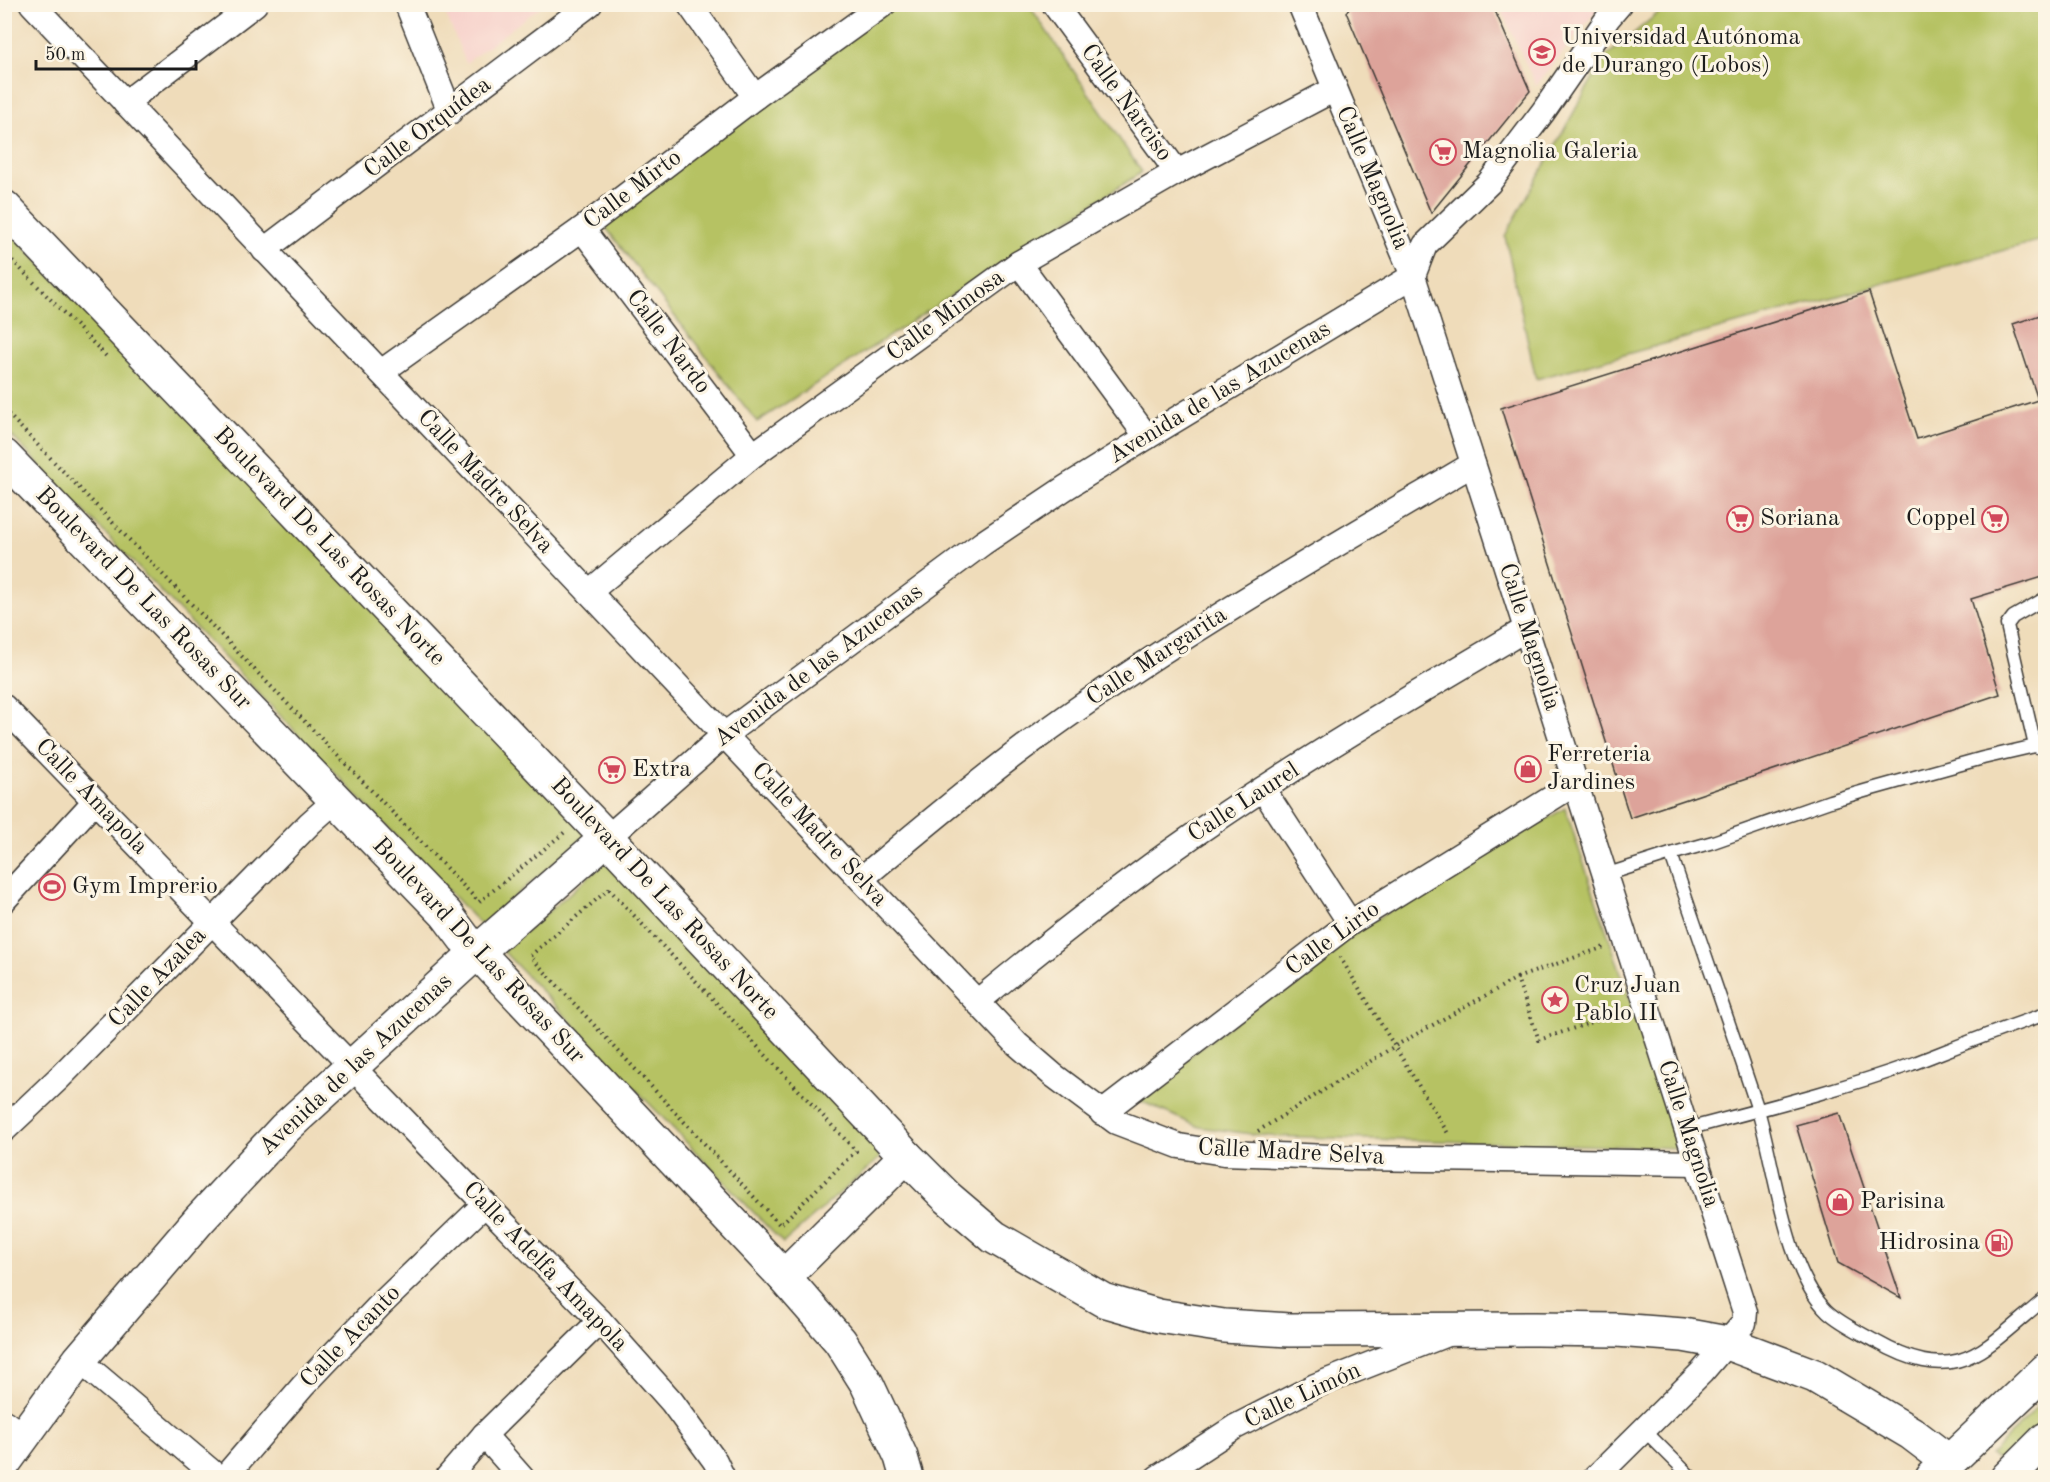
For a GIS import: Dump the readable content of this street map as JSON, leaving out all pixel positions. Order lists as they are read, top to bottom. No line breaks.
{"streets":{"main road":["Avenida de las Azucenas","Boulevard De Las Rosas Norte","Boulevard De Las Rosas Sur"],"street":["Calle Narciso","Calle Orquídea","Calle Magnolia","Calle Mirto","Calle Mimosa","Calle Nardo","Calle Madre Selva","Calle Margarita","Calle Amapola","Calle Laurel","Calle Lirio","Calle Azalea","Calle Adelfa Amapola","Calle Acanto","Calle Limón"]},"crossings":[["Calle Narciso","Calle Mimosa"],["Calle Orquídea","Calle Madre Selva"],["Calle Magnolia","Calle Mimosa"],["Calle Magnolia","Avenida de las Azucenas"],["Calle Magnolia","Calle Madre Selva"],["Calle Magnolia","Boulevard De Las Rosas Norte"],["Calle Magnolia","Calle Margarita"],["Calle Magnolia","Calle Laurel"],["Calle Magnolia","Calle Lirio"],["Calle Mirto","Calle Nardo"],["Calle Mirto","Calle Madre Selva"],["Calle Mimosa","Calle Nardo"],["Calle Mimosa","Calle Madre Selva"],["Avenida de las Azucenas","Calle Madre Selva"],["Avenida de las Azucenas","Boulevard De Las Rosas Norte"],["Avenida de las Azucenas","Boulevard De Las Rosas Sur"],["Avenida de las Azucenas","Calle Amapola"],["Avenida de las Azucenas","Calle Adelfa Amapola"],["Calle Madre Selva","Calle Margarita"],["Calle Madre Selva","Calle Laurel"],["Calle Madre Selva","Calle Lirio"],["Boulevard De Las Rosas Norte","Calle Limón"],["Boulevard De Las Rosas Sur","Calle Azalea"],["Calle Amapola","Calle Azalea"],["Calle Amapola","Calle Adelfa Amapola"],["Calle Adelfa Amapola","Calle Acanto"]],"places":{"school or university":["Universidad Autónoma de Durango (Lobos)"],"supermarket":["Magnolia Galeria","Soriana","Coppel","Extra"],"shop":["Ferreteria Jardines","Parisina"],"sports":["Gym Imprerio"],"place":["Cruz Juan Pablo II"],"fuel station":["Hidrosina"]},"scale_bar":"50 m"}
